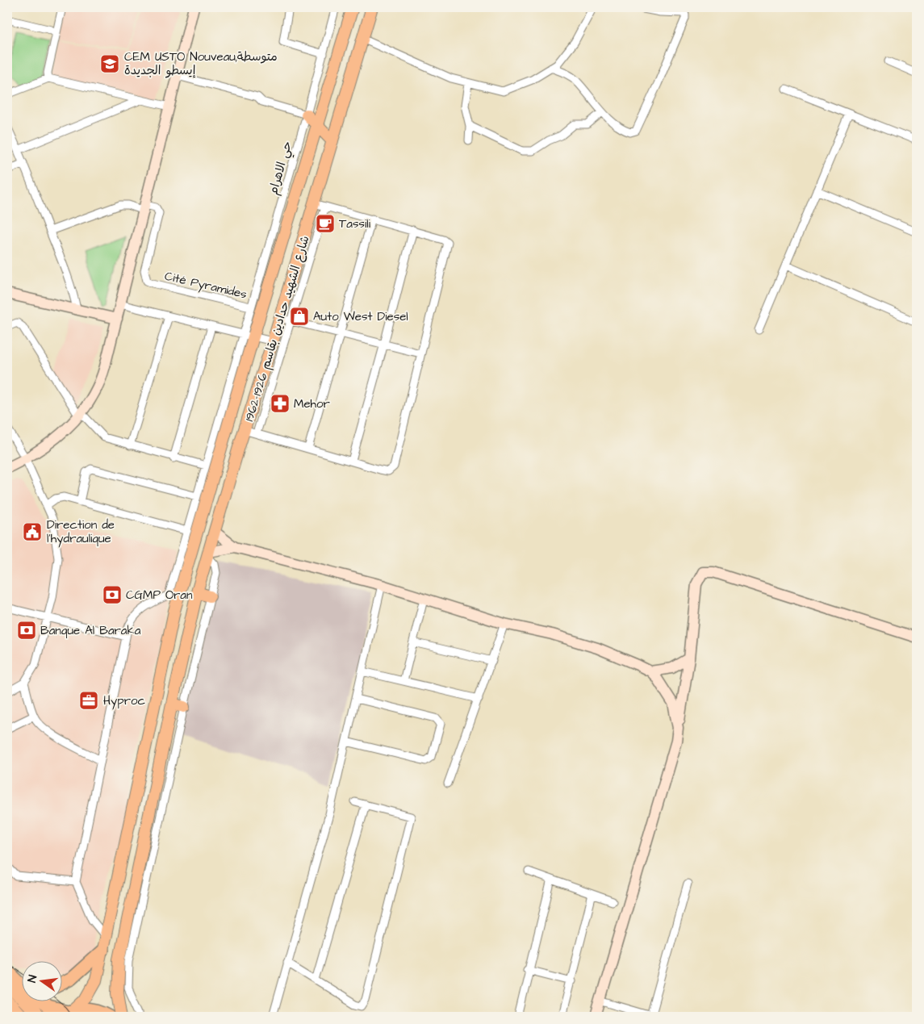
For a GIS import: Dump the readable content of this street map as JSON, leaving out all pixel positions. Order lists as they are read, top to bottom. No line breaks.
{"streets":{"street":["حي الاهرام","Cité Pyramides","شارع الشهيد حدادين بقاسم 1926-1962"]},"crossings":[["حي الاهرام","Cité Pyramides"]],"places":{"school or university":["CEM USTO Nouveau;متوسطة إيسطو الجديدة"],"cafe":["Tassili"],"shop":["Auto West Diesel"],"pharmacy":["Mehor"],"public building":["Direction de l'hydraulique"],"bank":["CGMP Oran","Banque Al Baraka"],"office":["Hyproc"]},"north":"left"}
